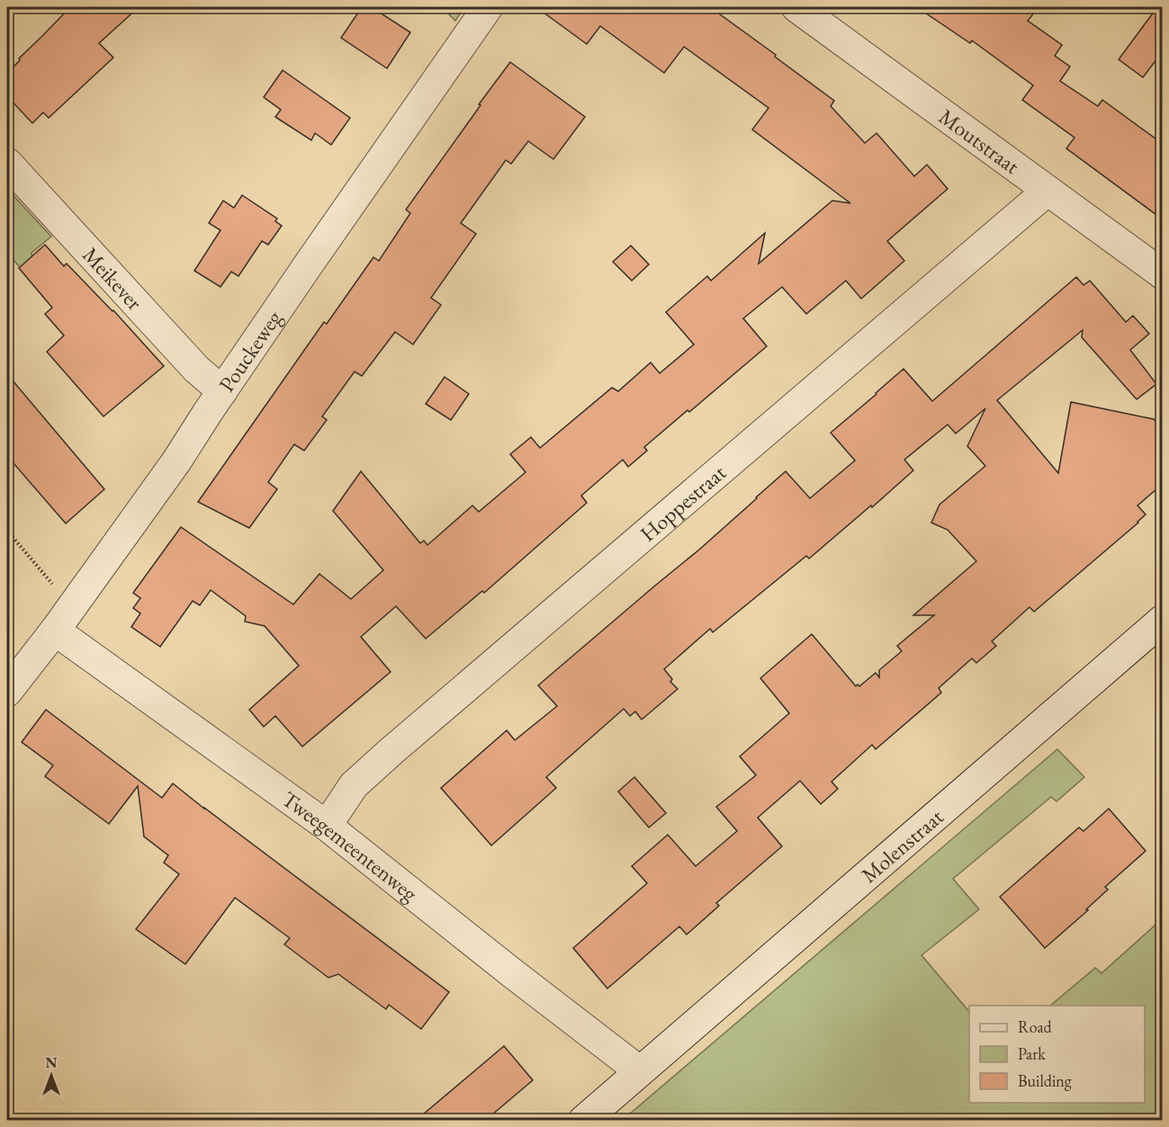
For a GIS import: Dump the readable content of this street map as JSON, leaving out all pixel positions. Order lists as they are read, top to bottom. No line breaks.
{"streets":{"street":["Moutstraat","Meikever","Pouckeweg","Hoppestraat","Molenstraat","Tweegemeentenweg"]},"crossings":[["Moutstraat","Hoppestraat"],["Meikever","Pouckeweg"],["Pouckeweg","Tweegemeentenweg"],["Hoppestraat","Tweegemeentenweg"],["Molenstraat","Tweegemeentenweg"]],"legend":["Road","Park","Building"],"north":"top"}
